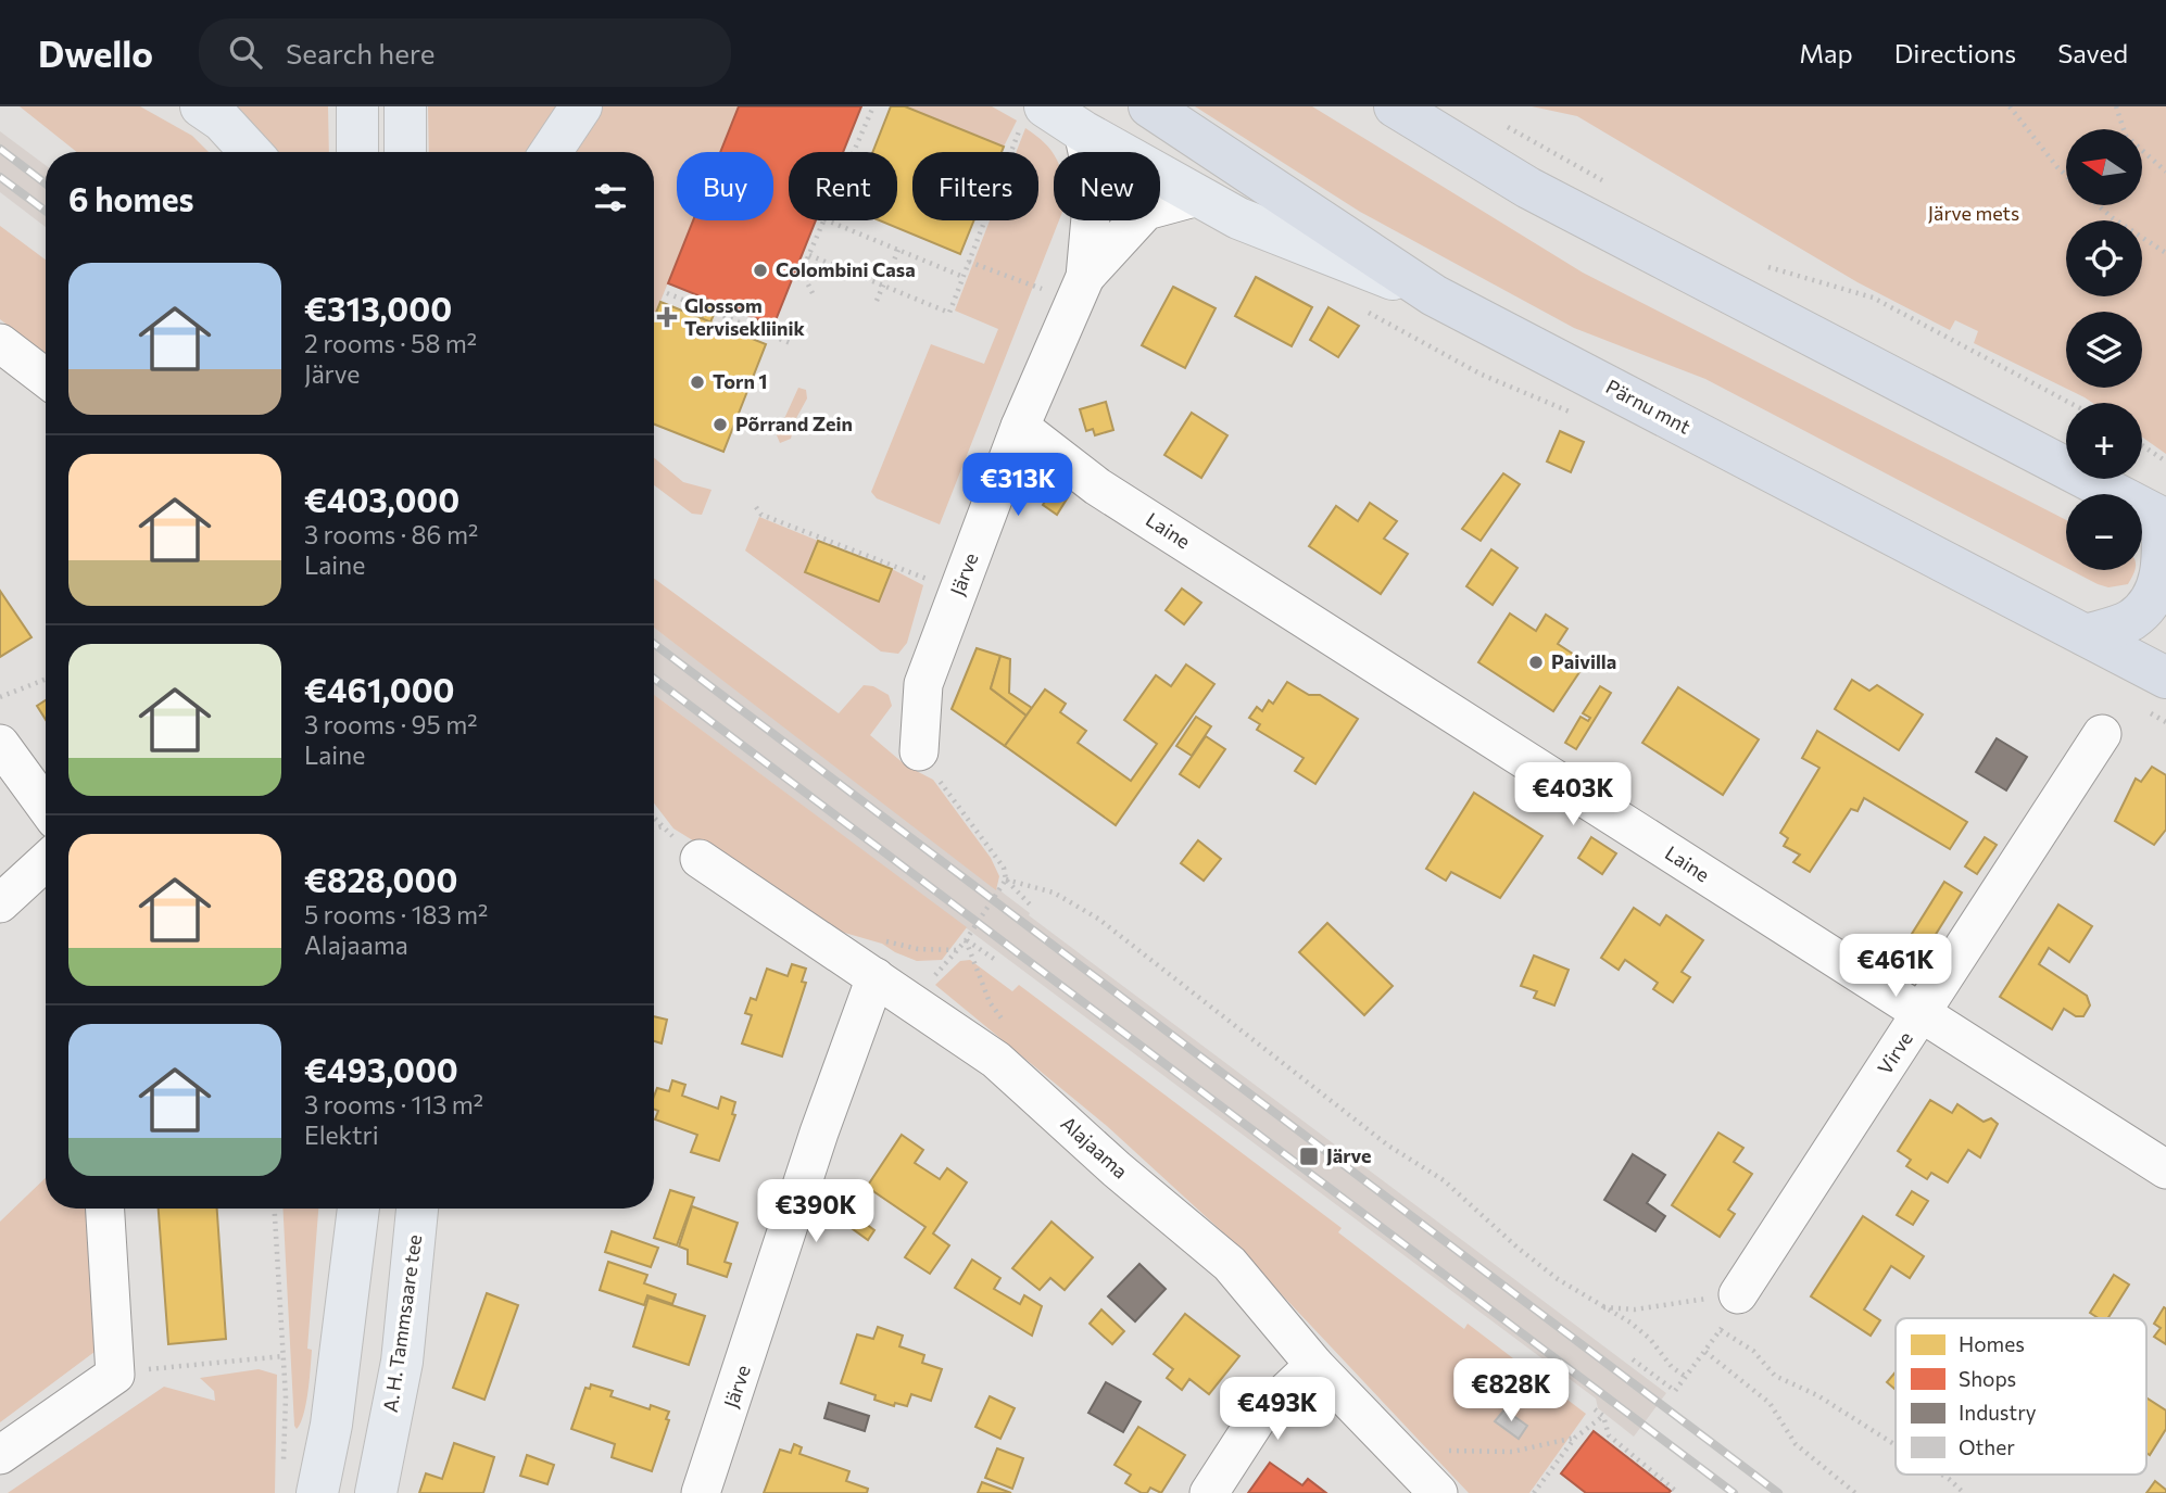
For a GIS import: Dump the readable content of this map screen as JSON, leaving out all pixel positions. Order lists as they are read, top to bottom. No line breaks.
{"streets":{"highway":["Pärnu mnt"],"main road":["A. H. Tammsaare tee"],"street":["Laine","Järve","Virve","Alajaama"]},"crossings":[["Laine","Järve"],["Laine","Virve"],["Järve","Alajaama"]],"parks":["Järve mets"],"places":{"other":["Colombini Casa","Torn 1","Põrrand Zein","Paivilla"],"health":["Glossom Tervisekliinik"],"transit":["Järve"]},"legend":["Homes","Shops","Industry","Other"],"north":"left","page":{"header":"Dwello","search":"Search here","nav":["Map","Directions","Saved"],"map_buttons":["+","−"],"chip":["Buy","Rent","Filters","New"],"heading":"6 homes","list":[{"name":"€313,000","note":"2 rooms · 58 m² · Järve"},{"name":"€403,000","note":"3 rooms · 86 m² · Laine"},{"name":"€461,000","note":"3 rooms · 95 m² · Laine"},{"name":"€828,000","note":"5 rooms · 183 m² · Alajaama"},{"name":"€493,000","note":"3 rooms · 113 m² · Elektri"}],"price":["€313K","€403K","€461K","€390K","€828K","€493K"]}}
